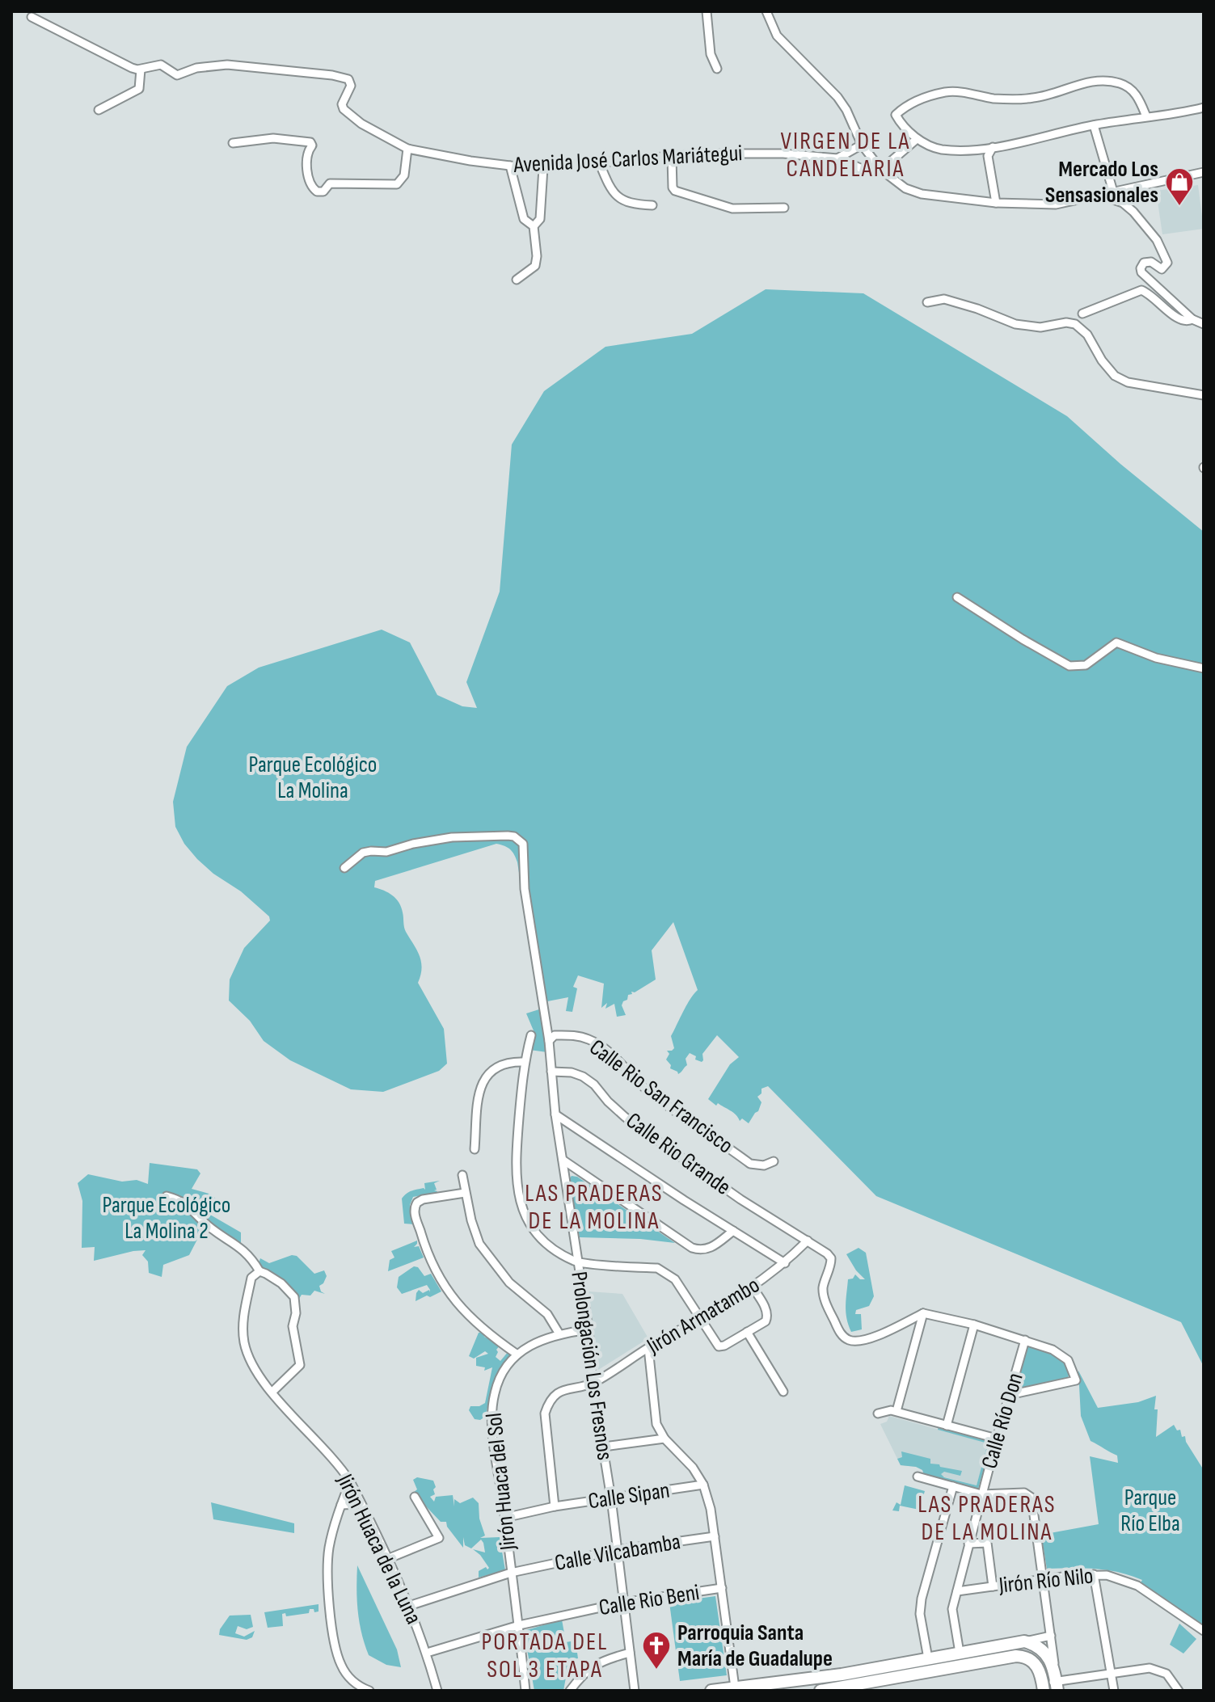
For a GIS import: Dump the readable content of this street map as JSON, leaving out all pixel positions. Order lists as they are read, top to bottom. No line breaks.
{"streets":{"street":["Avenida José Carlos Mariátegui","Calle Rio San Francisco","Calle Rio Grande","Jirón Armatambo","Prolongación Los Fresnos","Calle Río Don","Jirón Huaca del Sol","Calle Sipan","Jirón Huaca de la Luna","Calle Vilcabamba","Jirón Río Nilo","Calle Rio Beni"]},"crossings":[["Calle Rio San Francisco","Prolongación Los Fresnos"],["Calle Rio Grande","Jirón Armatambo"],["Calle Rio Grande","Prolongación Los Fresnos"],["Jirón Armatambo","Prolongación Los Fresnos"],["Jirón Armatambo","Calle Sipan"],["Prolongación Los Fresnos","Jirón Huaca del Sol"],["Prolongación Los Fresnos","Calle Sipan"],["Prolongación Los Fresnos","Calle Vilcabamba"],["Prolongación Los Fresnos","Calle Rio Beni"],["Calle Río Don","Jirón Río Nilo"],["Jirón Huaca del Sol","Calle Sipan"],["Jirón Huaca del Sol","Calle Vilcabamba"],["Jirón Huaca del Sol","Calle Rio Beni"],["Jirón Huaca de la Luna","Calle Vilcabamba"],["Jirón Huaca de la Luna","Calle Rio Beni"]],"districts":["VIRGEN DE LA CANDELARIA","LAS PRADERAS DE LA MOLINA","LAS PRADERAS DE LA MOLINA","PORTADA DEL SOL 3 ETAPA"],"parks":["Parque Ecológico La Molina","Parque Ecológico La Molina 2","Parque Río Elba"],"places":{"shop":["Mercado Los Sensasionales"],"church":["Parroquia Santa María de Guadalupe"]}}
